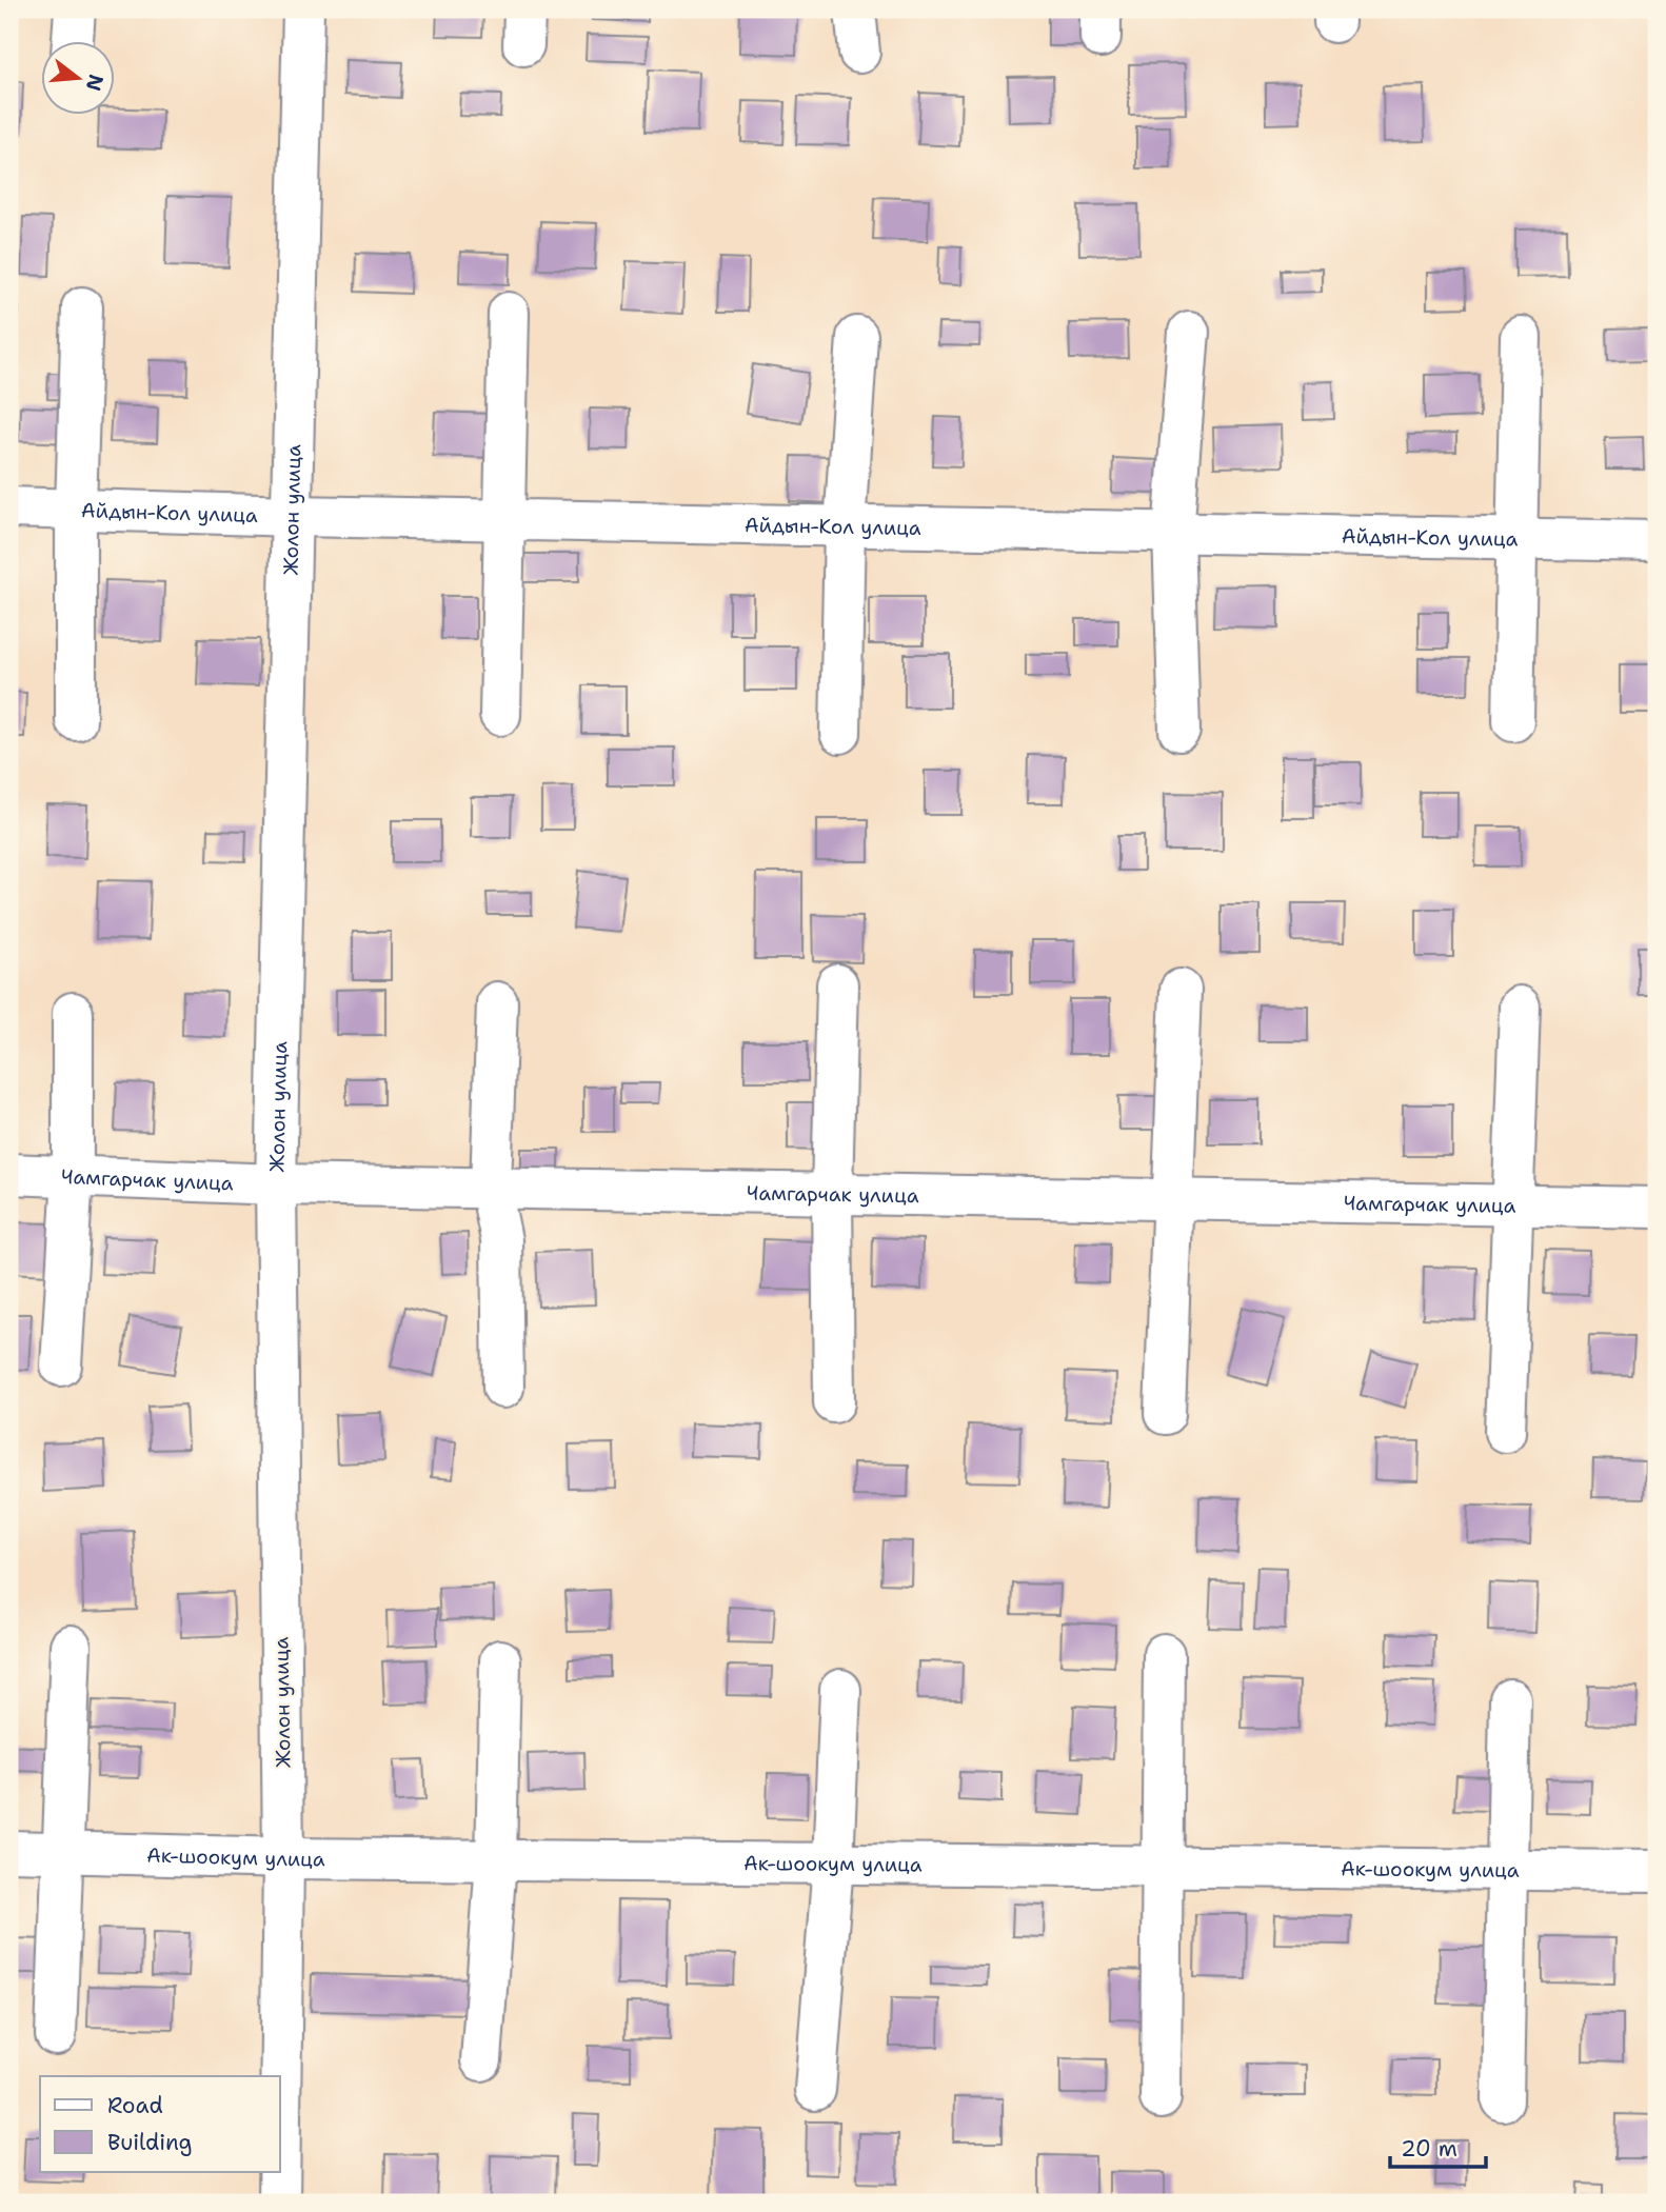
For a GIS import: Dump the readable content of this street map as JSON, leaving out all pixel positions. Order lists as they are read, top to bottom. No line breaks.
{"streets":{"street":["Жолон улица","Айдын-Кол улица","Чамгарчак улица","Ак-шоокум улица"]},"crossings":[["Жолон улица","Айдын-Кол улица"],["Жолон улица","Чамгарчак улица"],["Жолон улица","Ак-шоокум улица"]],"legend":["Road","Building"],"scale_bar":"20 m","north":"right"}
